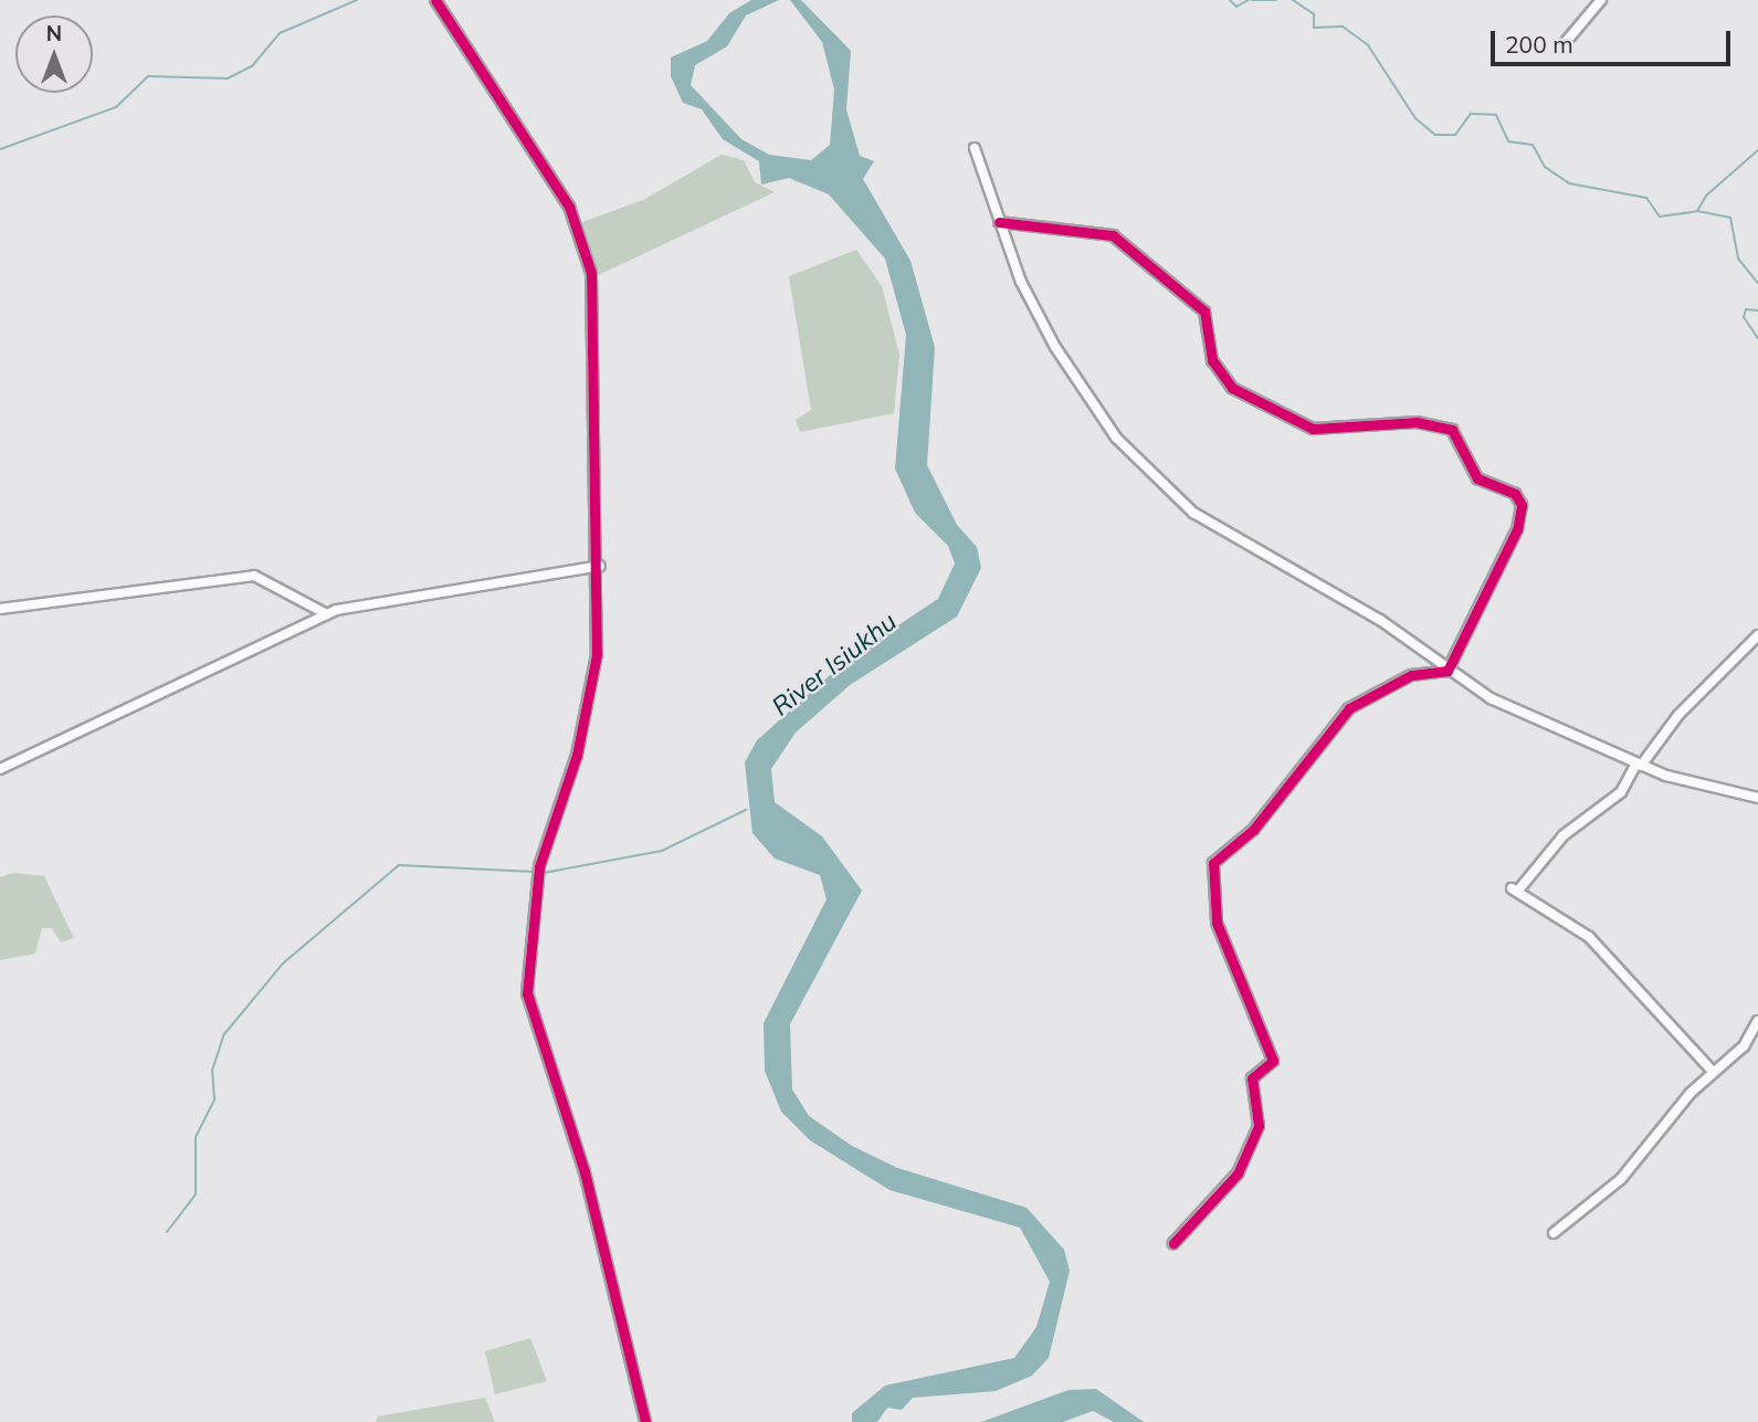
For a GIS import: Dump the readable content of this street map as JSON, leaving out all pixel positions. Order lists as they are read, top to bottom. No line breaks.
{"water":["River Isiukhu"],"scale_bar":"200 m","north":"top"}
